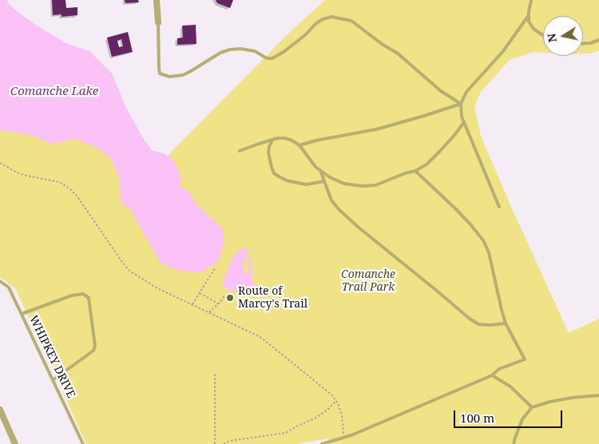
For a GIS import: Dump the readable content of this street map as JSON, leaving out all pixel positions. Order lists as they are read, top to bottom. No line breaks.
{"streets":{"lane":["WHIPKEY DRIVE"]},"water":["Comanche Lake"],"parks":["Comanche Trail Park"],"places":["Route of Marcy's Trail"],"scale_bar":"100 m","north":"left"}
